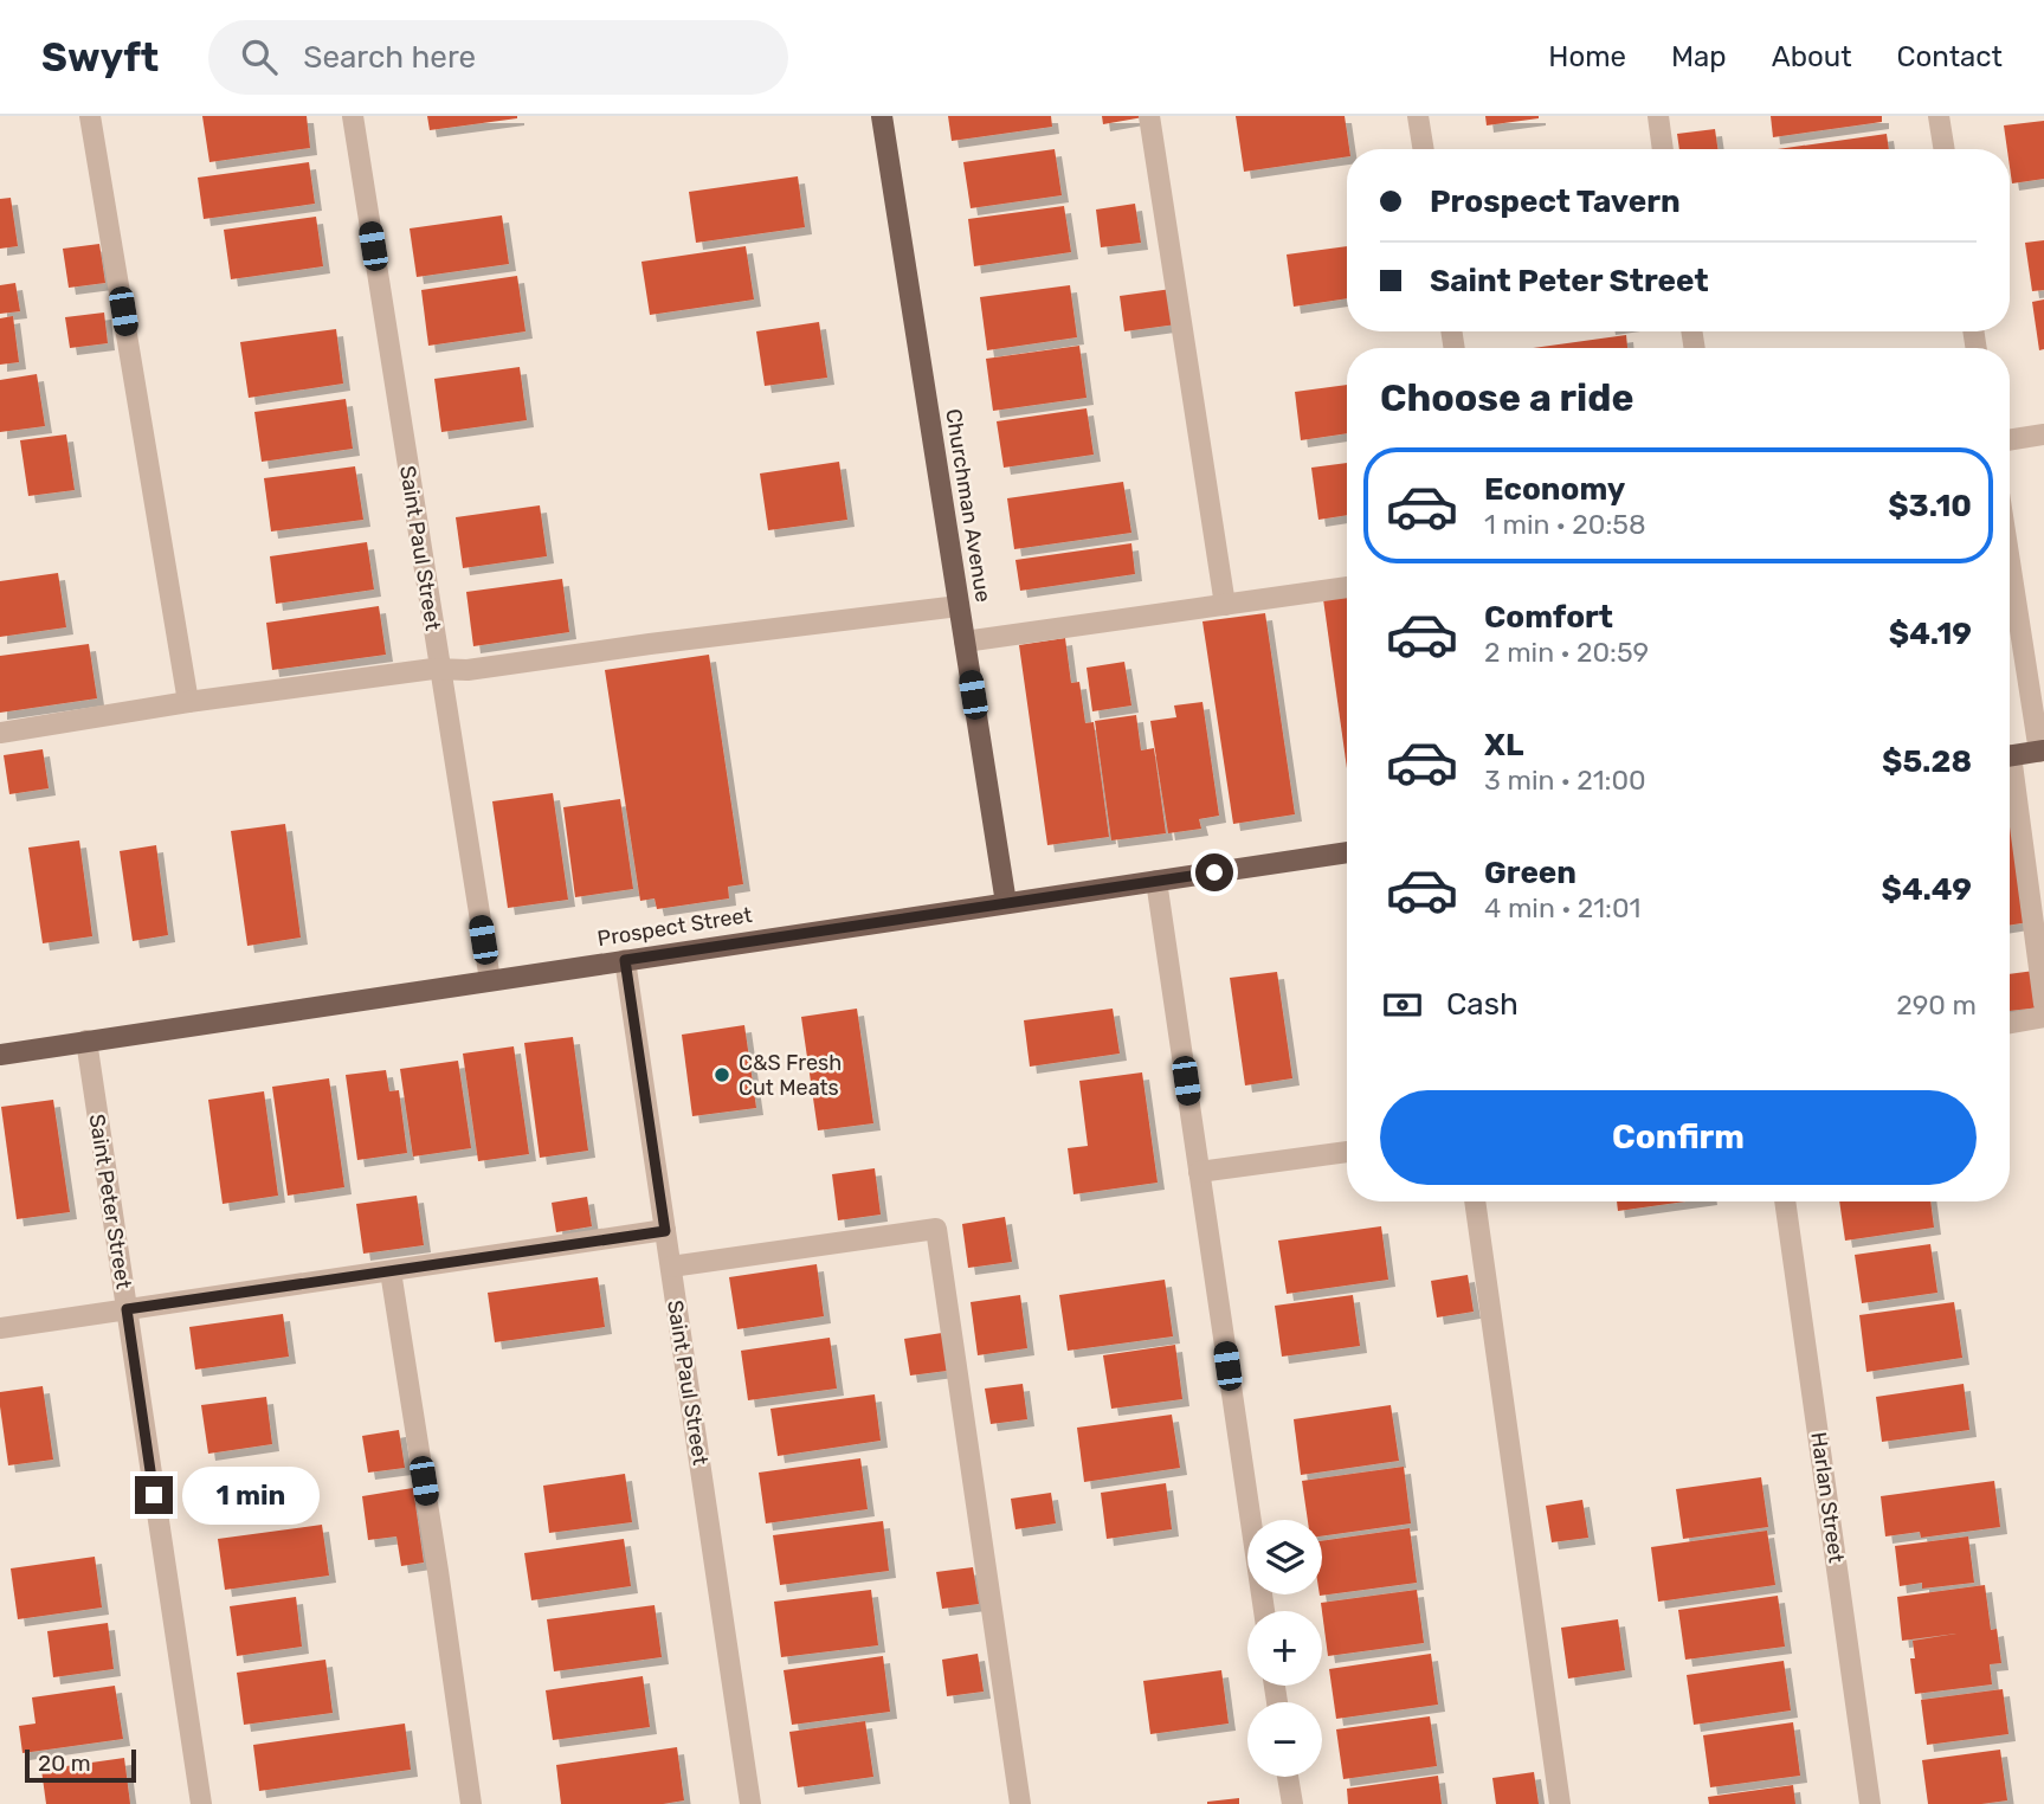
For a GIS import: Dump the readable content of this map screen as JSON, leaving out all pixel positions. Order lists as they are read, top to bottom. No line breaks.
{"streets":{"main road":["Churchman Avenue","Prospect Street"],"street":["Saint Paul Street","Saint Peter Street","Harlan Street"]},"crossings":[["Churchman Avenue","Prospect Street"],["Saint Paul Street","Prospect Street"],["Prospect Street","Saint Peter Street"]],"places":["C&S Fresh Cut Meats"],"scale_bar":"20 m","page":{"header":"Swyft","search":"Search here","nav":["Home","Map","About","Contact"],"banner":["Prospect Tavern","Saint Peter Street"],"heading":"Choose a ride","list":[{"name":"Economy","note":"1 min · 20:58","value":"$3.10"},{"name":"Comfort","note":"2 min · 20:59","value":"$4.19"},{"name":"XL","note":"3 min · 21:00","value":"$5.28"},{"name":"Green","note":"4 min · 21:01","value":"$4.49"}],"pay":["Cash","290 m"],"buttons":"Confirm","bubble":"1 min","map_buttons":["+","−"],"scale":"20 m"}}
